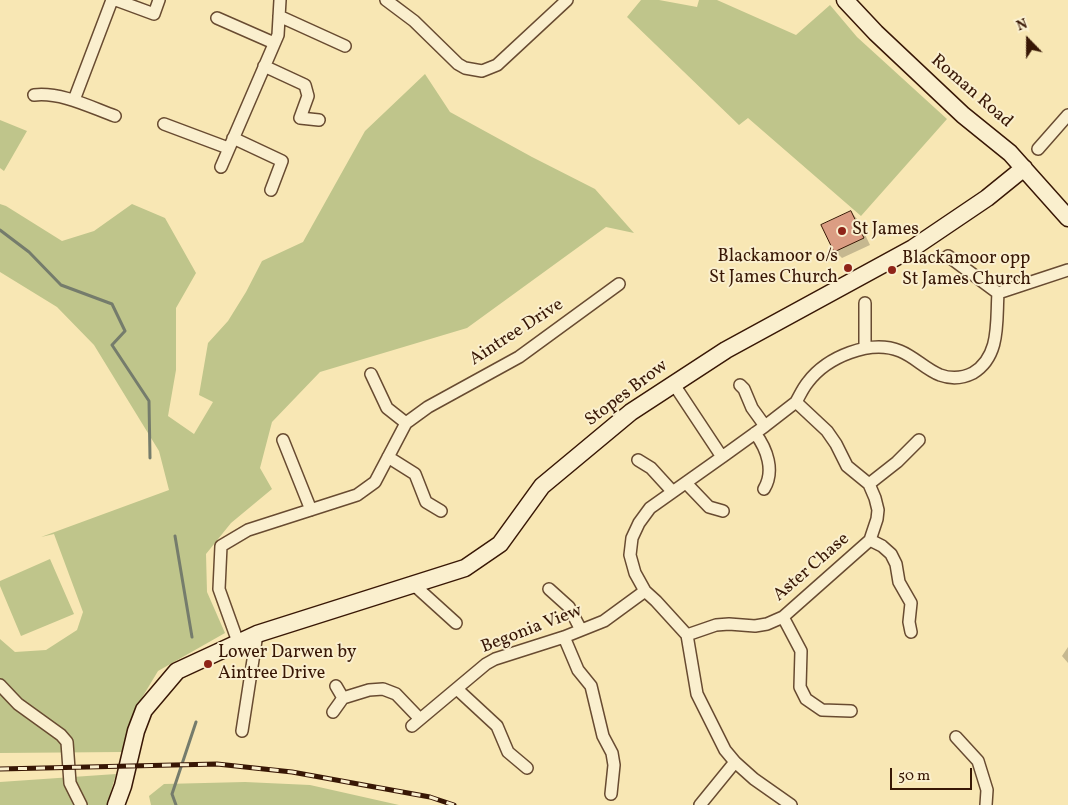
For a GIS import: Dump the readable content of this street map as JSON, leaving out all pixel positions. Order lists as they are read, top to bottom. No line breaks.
{"streets":{"main road":["Roman Road","Stopes Brow"],"street":["Aintree Drive","Aster Chase","Begonia View"]},"crossings":[["Roman Road","Stopes Brow"],["Aintree Drive","Stopes Brow"]],"places":["St James","Blackamoor o/s St James Church","Blackamoor opp St James Church","Lower Darwen by Aintree Drive"],"scale_bar":"50 m","north":"top"}
